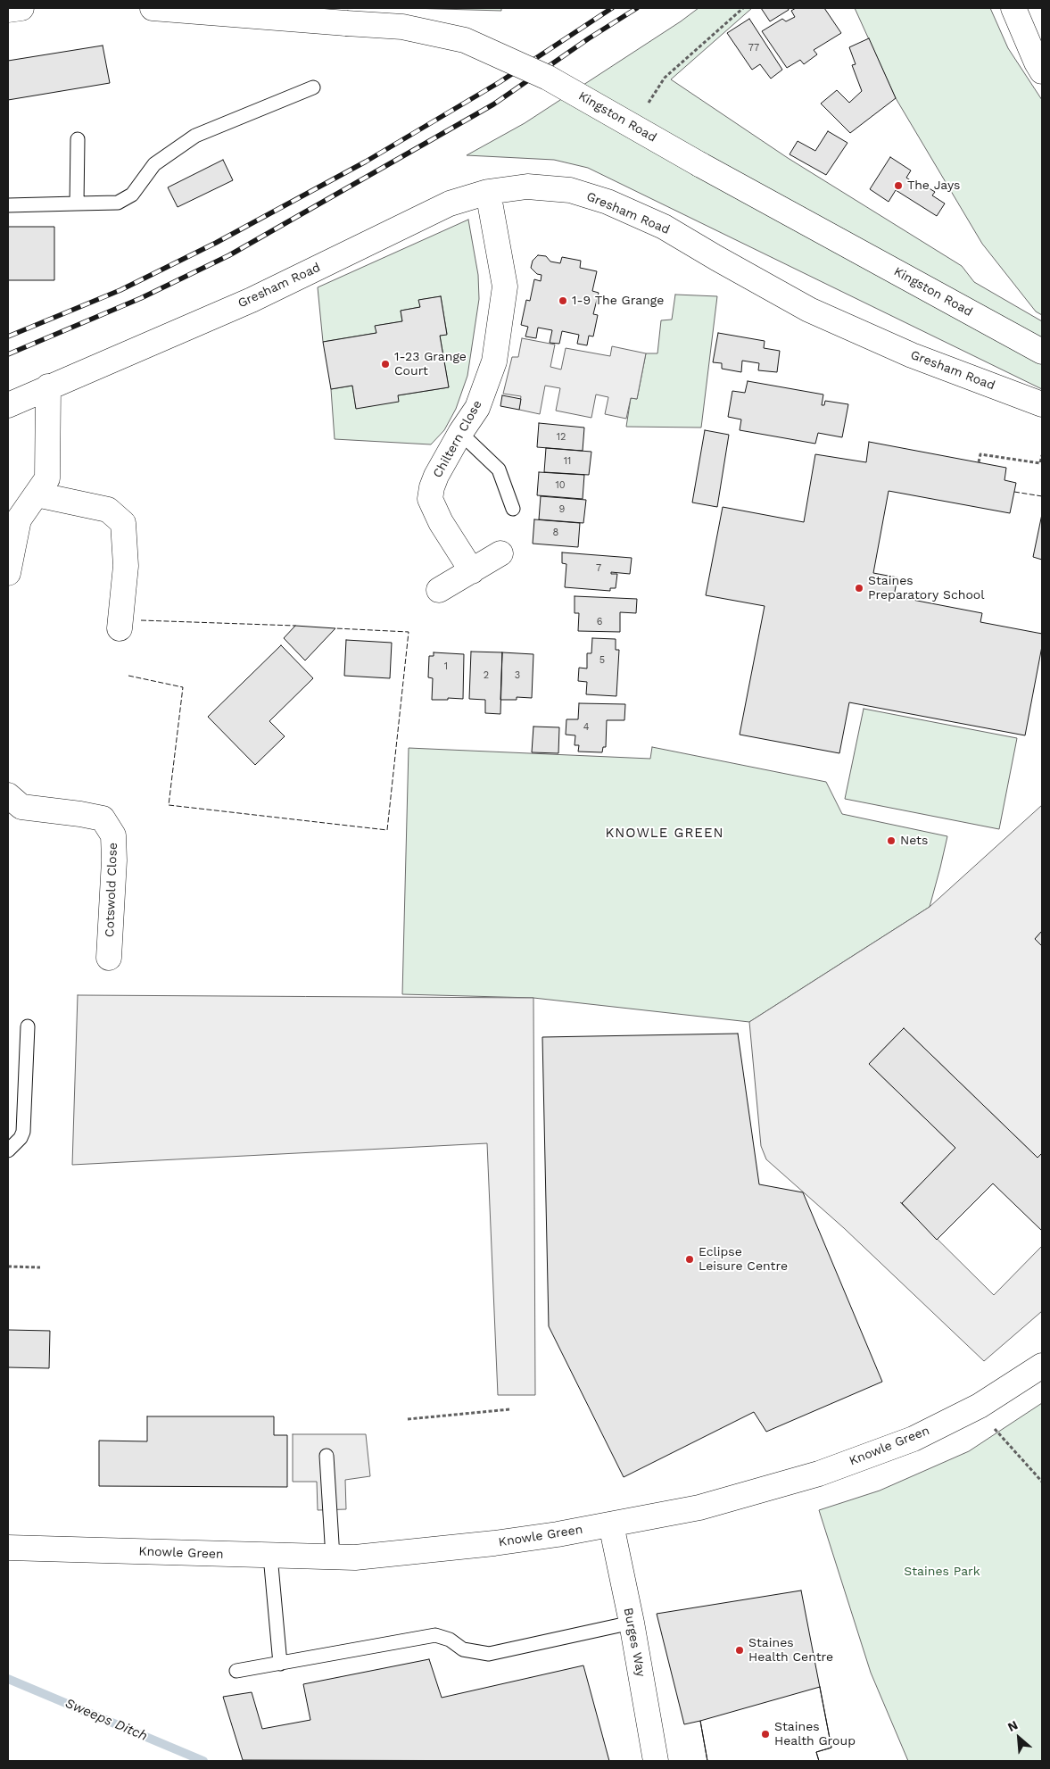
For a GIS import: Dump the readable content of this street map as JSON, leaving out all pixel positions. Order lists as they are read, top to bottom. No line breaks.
{"streets":{"street":["Kingston Road","Gresham Road","Chiltern Close","Cotswold Close","Knowle Green","Burges Way"]},"crossings":[["Gresham Road","Chiltern Close"],["Knowle Green","Burges Way"]],"districts":["KNOWLE GREEN"],"water":["Sweeps Ditch"],"parks":["Staines Park"],"places":["The Jays","1-9 The Grange","1-23 Grange Court","Staines Preparatory School","Nets","Eclipse Leisure Centre","Staines Health Centre","Staines Health Group"],"house_numbers":["77","12","11","10","9","8","7","6","5","1","2","3","4"],"north":"top left"}
